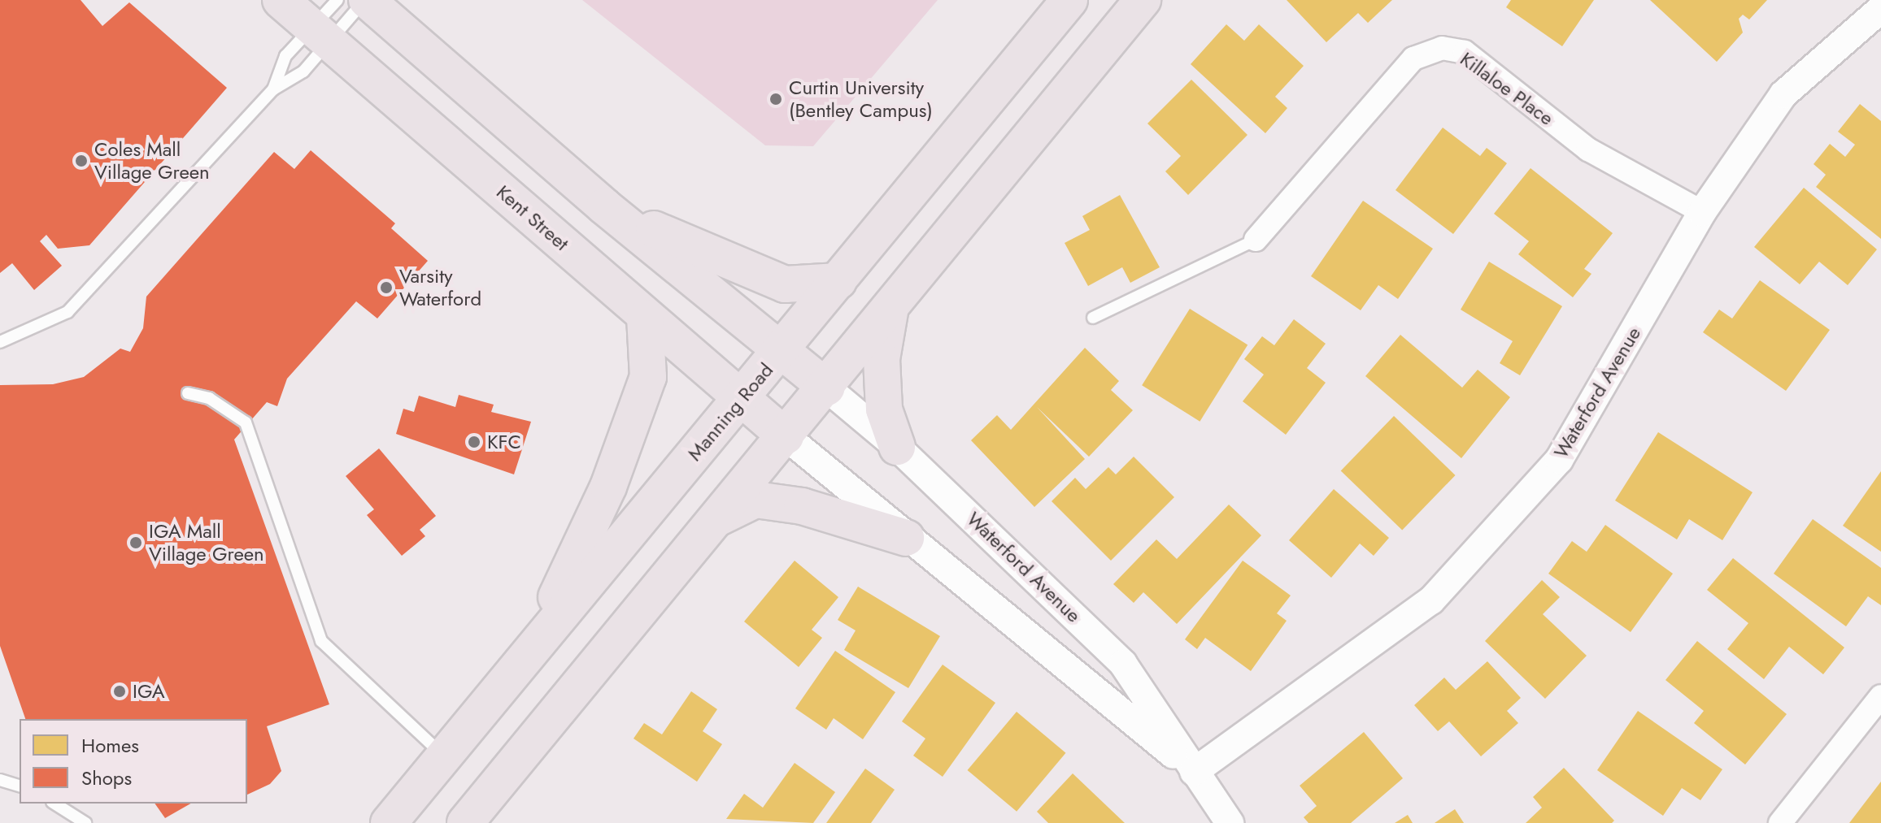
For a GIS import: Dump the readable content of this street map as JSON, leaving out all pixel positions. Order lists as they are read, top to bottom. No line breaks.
{"streets":{"main road":["Kent Street","Manning Road"],"street":["Killaloe Place","Waterford Avenue"]},"crossings":[["Killaloe Place","Waterford Avenue"],["Kent Street","Waterford Avenue"],["Kent Street","Manning Road"]],"places":["Curtin University (Bentley Campus)","Coles Mall Village Green","Varsity Waterford","KFC","IGA Mall Village Green","IGA"],"legend":["Homes","Shops"]}
